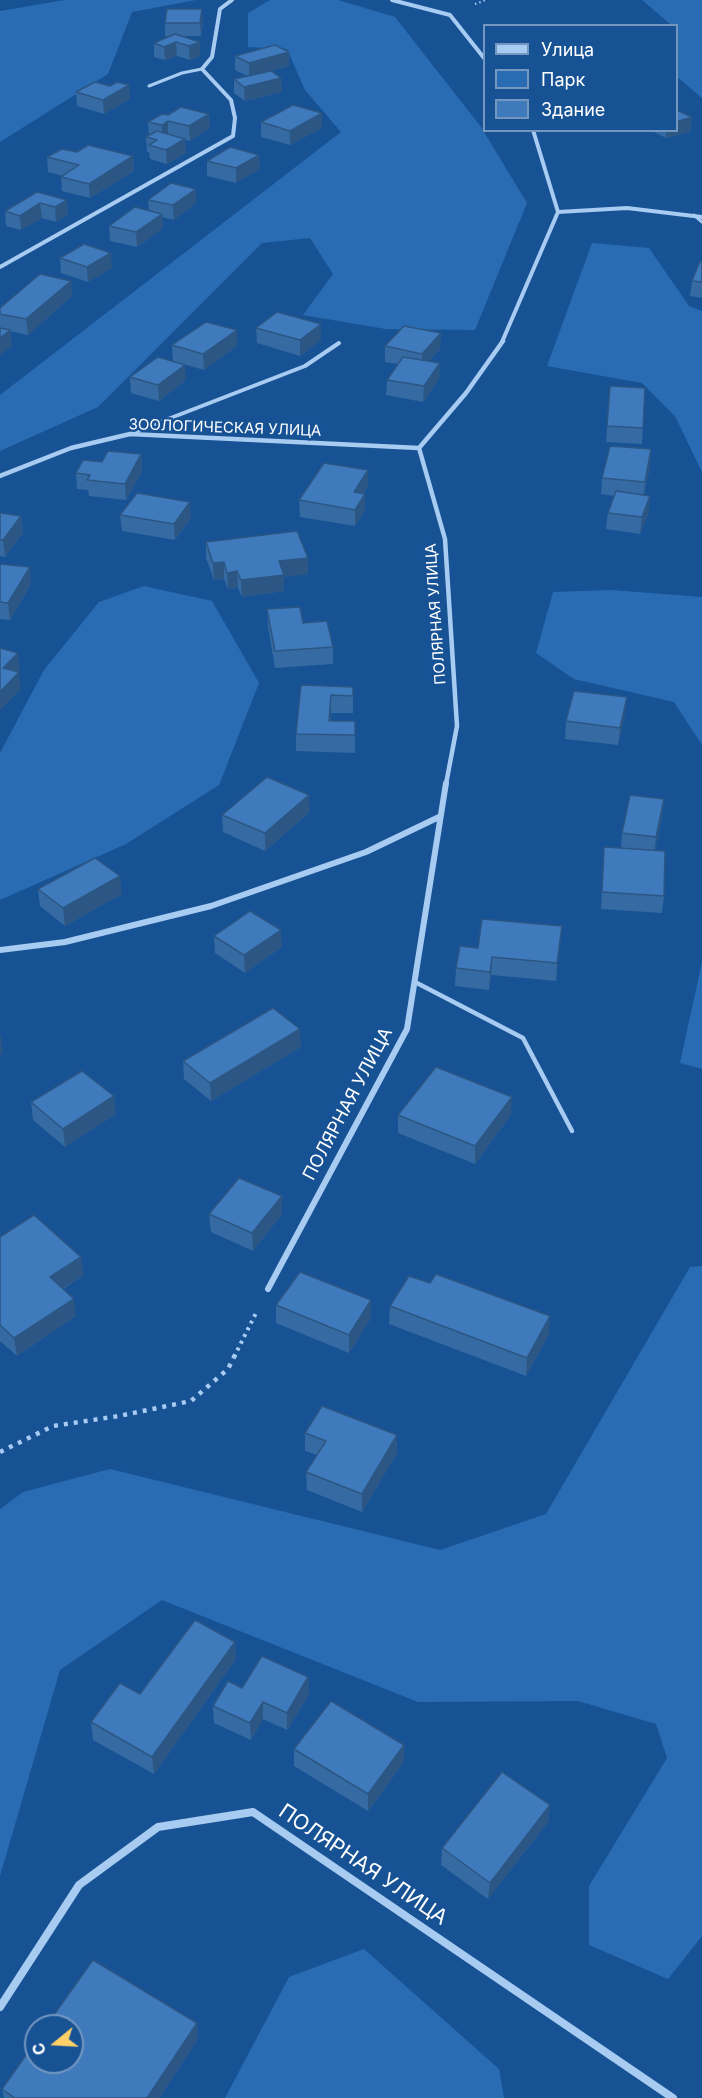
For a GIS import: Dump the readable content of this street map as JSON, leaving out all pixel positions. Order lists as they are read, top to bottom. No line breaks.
{"streets":{"street":["ЗООЛОГИЧЕСКАЯ УЛИЦА","ПОЛЯРНАЯ УЛИЦА"]},"crossings":[["ЗООЛОГИЧЕСКАЯ УЛИЦА","ПОЛЯРНАЯ УЛИЦА"]],"legend":["Улица","Парк","Здание"],"north":"left"}
